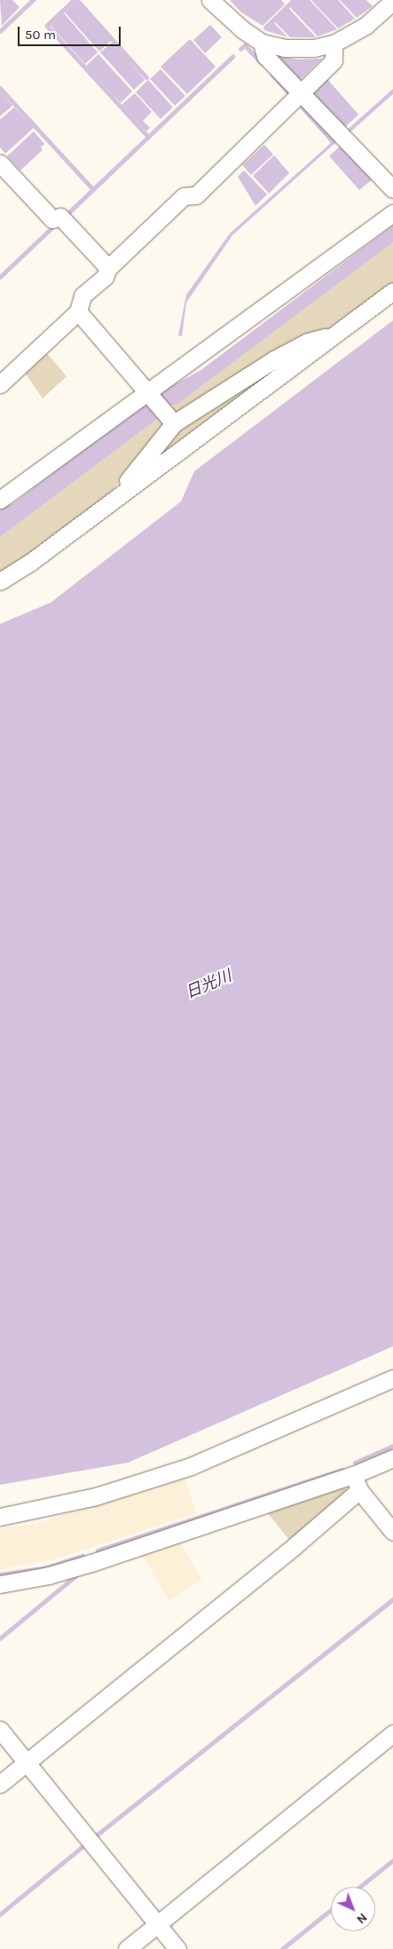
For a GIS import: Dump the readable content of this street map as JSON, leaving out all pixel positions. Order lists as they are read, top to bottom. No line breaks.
{"water":["日光川"],"scale_bar":"50 m","north":"bottom right"}
